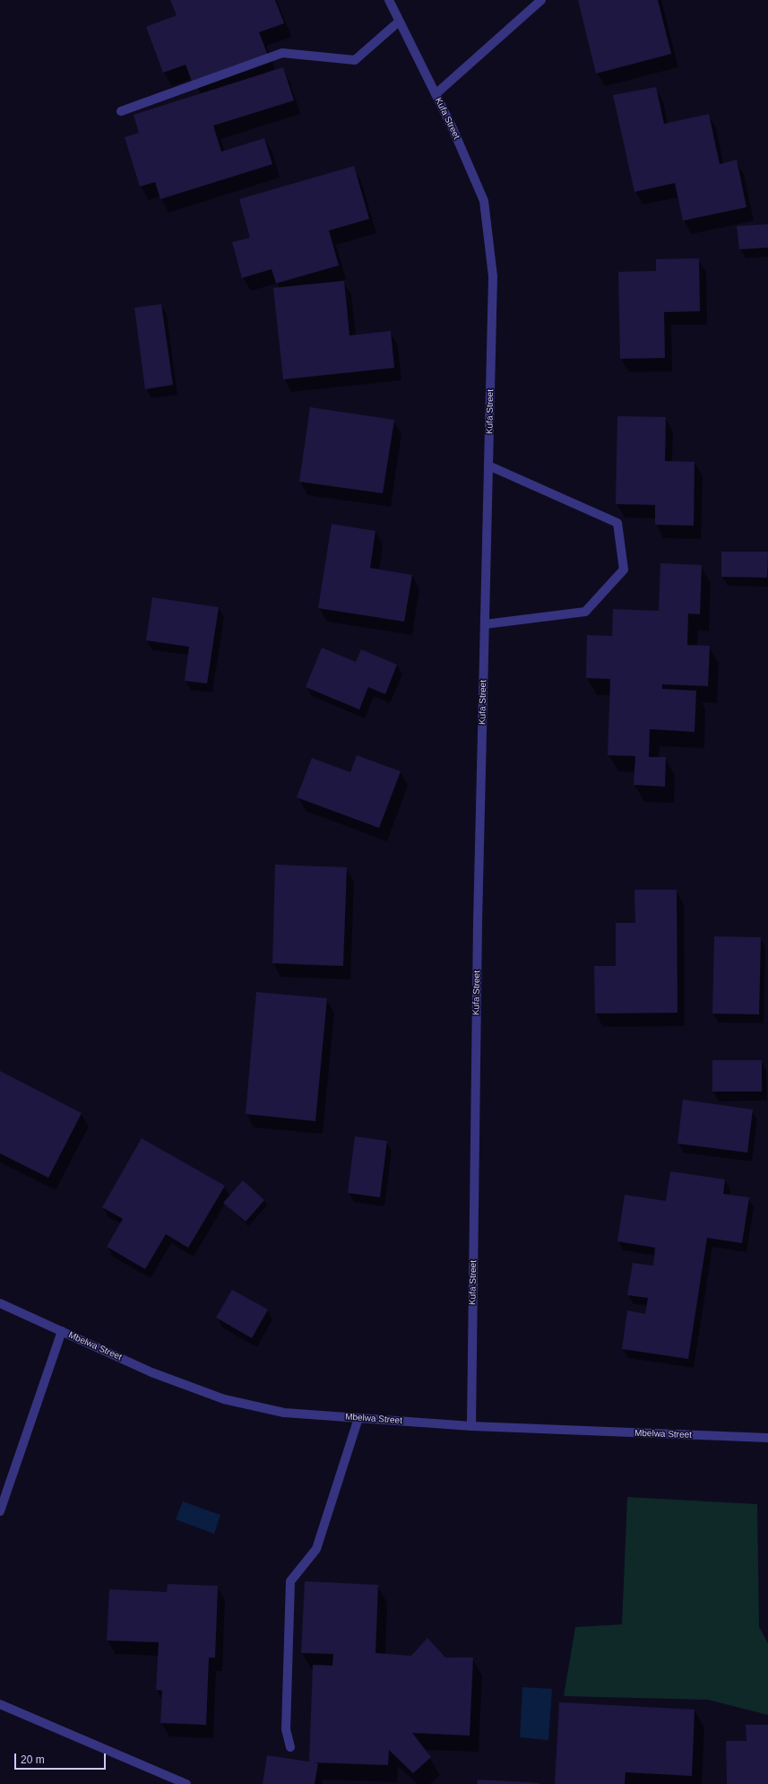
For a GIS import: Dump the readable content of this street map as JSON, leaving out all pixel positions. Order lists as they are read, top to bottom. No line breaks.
{"streets":{"street":["Kufa Street","Mbelwa Street"]},"crossings":[["Kufa Street","Mbelwa Street"]],"scale_bar":"20 m"}
